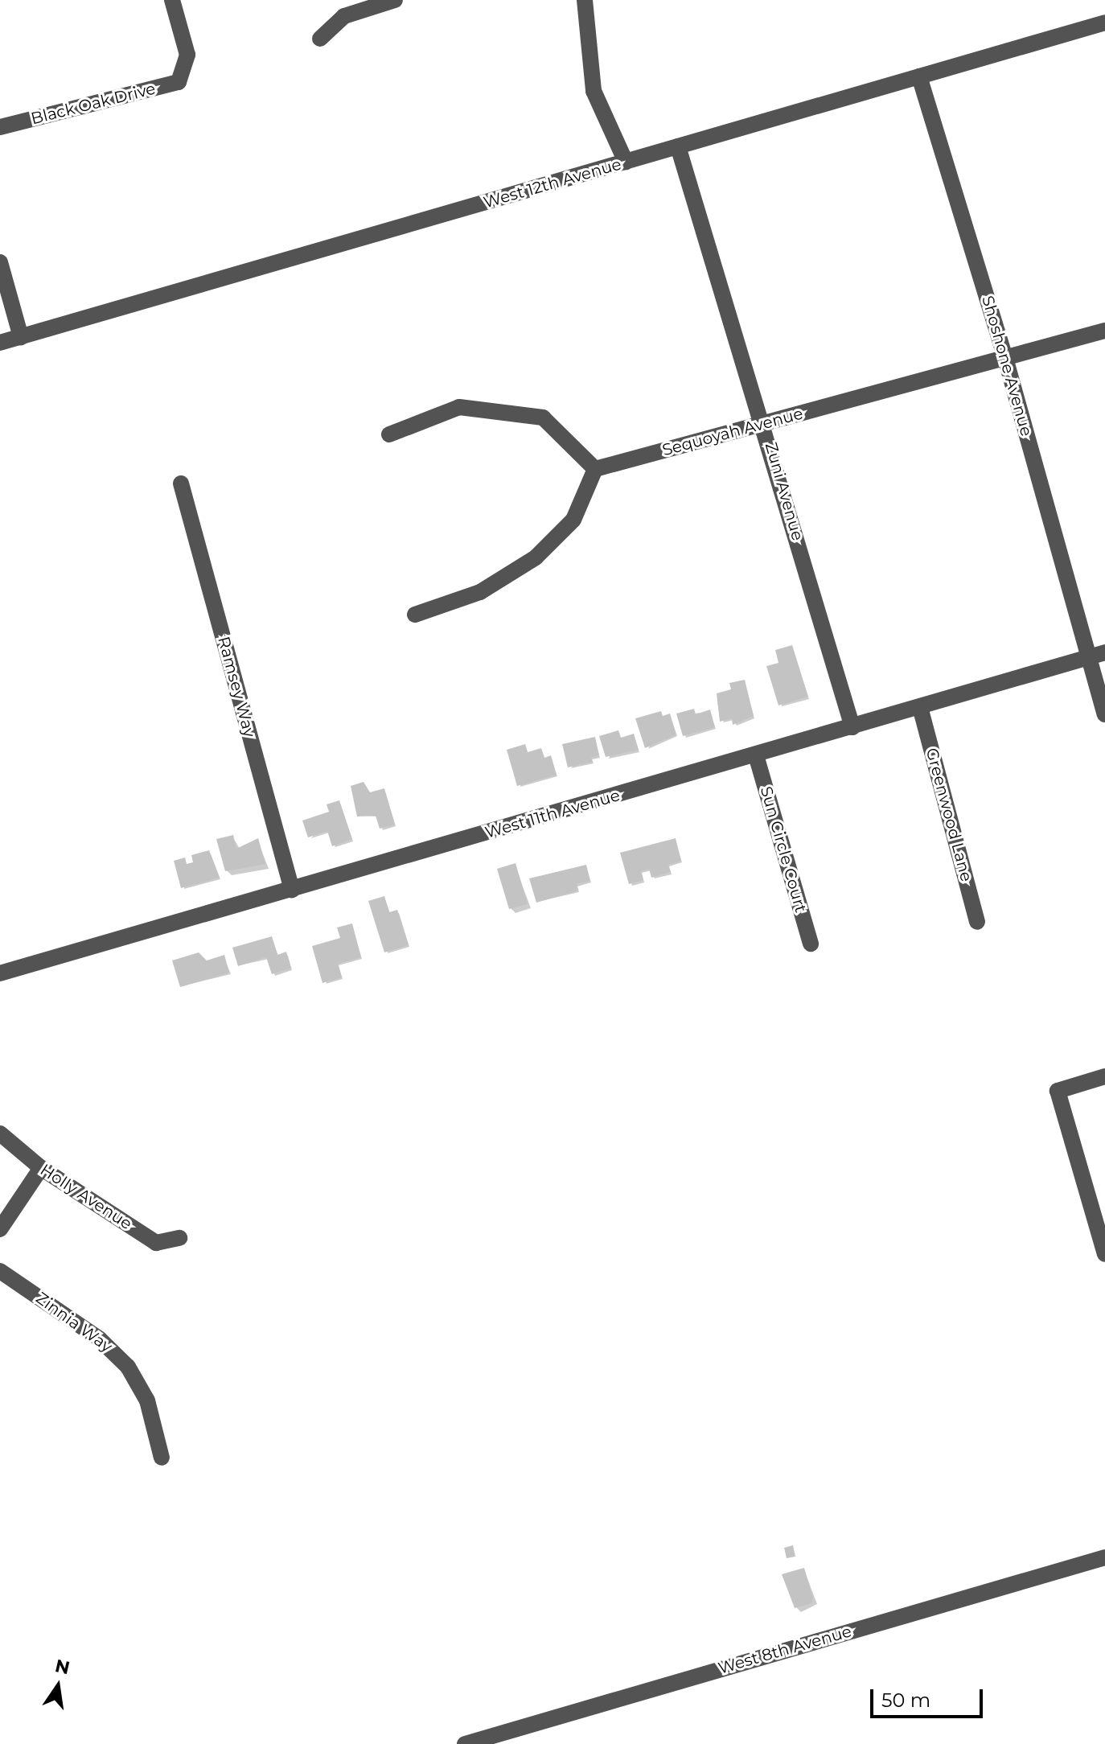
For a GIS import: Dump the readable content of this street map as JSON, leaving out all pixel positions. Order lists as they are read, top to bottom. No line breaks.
{"streets":{"street":["Black Oak Drive","West 12th Avenue","Shoshone Avenue","Sequoyah Avenue","Zuni Avenue","Ramsey Way","West 11th Avenue","Greenwood Lane","Sun Circle Court","Holly Avenue","Zinnia Way","West 8th Avenue"]},"crossings":[["West 12th Avenue","Shoshone Avenue"],["West 12th Avenue","Zuni Avenue"],["Shoshone Avenue","Sequoyah Avenue"],["Shoshone Avenue","West 11th Avenue"],["Sequoyah Avenue","Zuni Avenue"],["Zuni Avenue","West 11th Avenue"],["Ramsey Way","West 11th Avenue"],["West 11th Avenue","Greenwood Lane"],["West 11th Avenue","Sun Circle Court"]],"scale_bar":"50 m","north":"top"}
